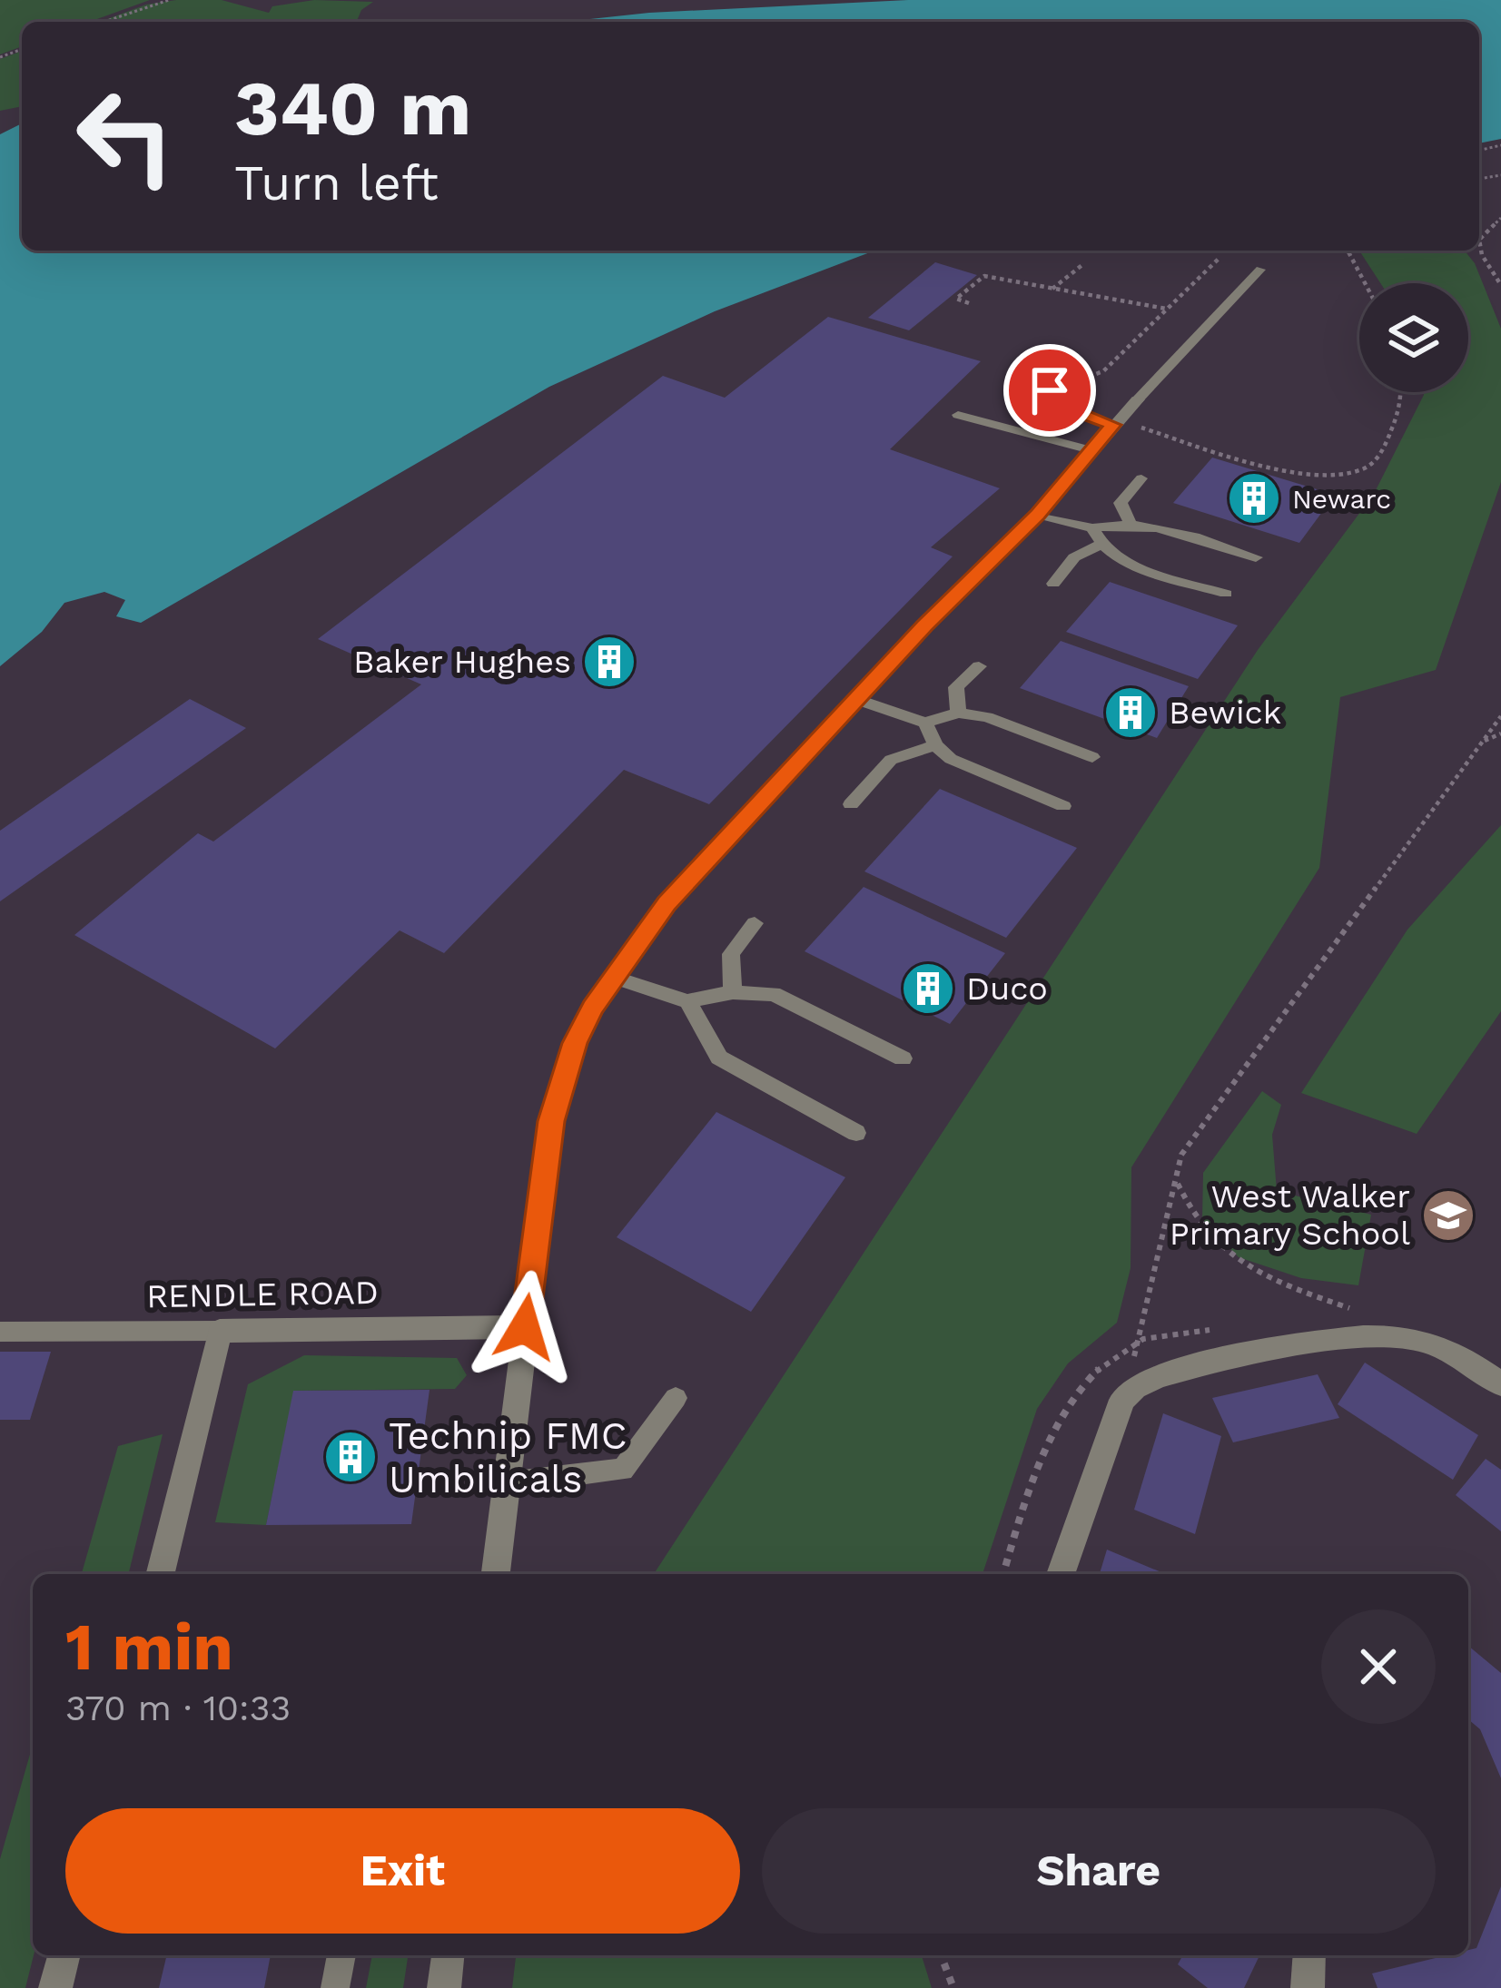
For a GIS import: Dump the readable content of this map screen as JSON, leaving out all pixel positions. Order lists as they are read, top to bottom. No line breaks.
{"streets":{"street":["RENDLE ROAD"]},"places":{"building":["Newarc","Baker Hughes","Bewick","Duco","Technip FMC Umbilicals"],"school or university":["West Walker Primary School"]},"page":{"turn":["340 m","Turn left"],"heading":["1 min","370 m · 10:33"],"buttons":["Exit","Share"]}}
